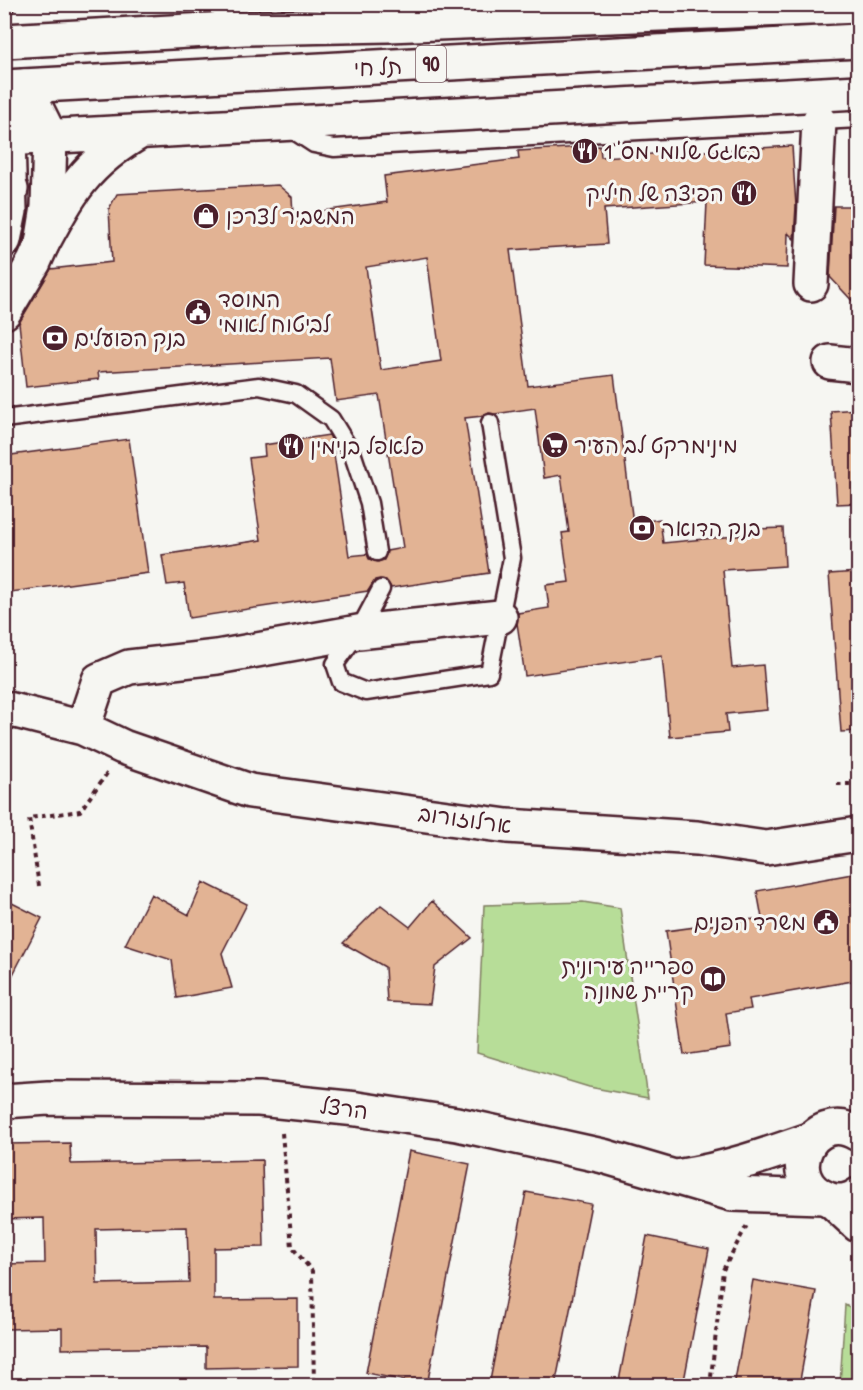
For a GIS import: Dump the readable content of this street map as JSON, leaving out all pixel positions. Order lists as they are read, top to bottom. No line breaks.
{"streets":{"main road":["90","תל חי","ארלוזורוב","הרצל"]},"places":{"restaurant":["באגט שלומי מס' 1","הפיצה של חיליק","פלאפל בנימין"],"shop":["המשביר לצרכן"],"public building":["המוסד לביטוח לאומי","משרד הפנים"],"bank":["בנק הפועלים","בנק הדואר"],"supermarket":["מינימרקט לב העיר"],"library":["ספרייה עירונית קריית שמונה"]}}
